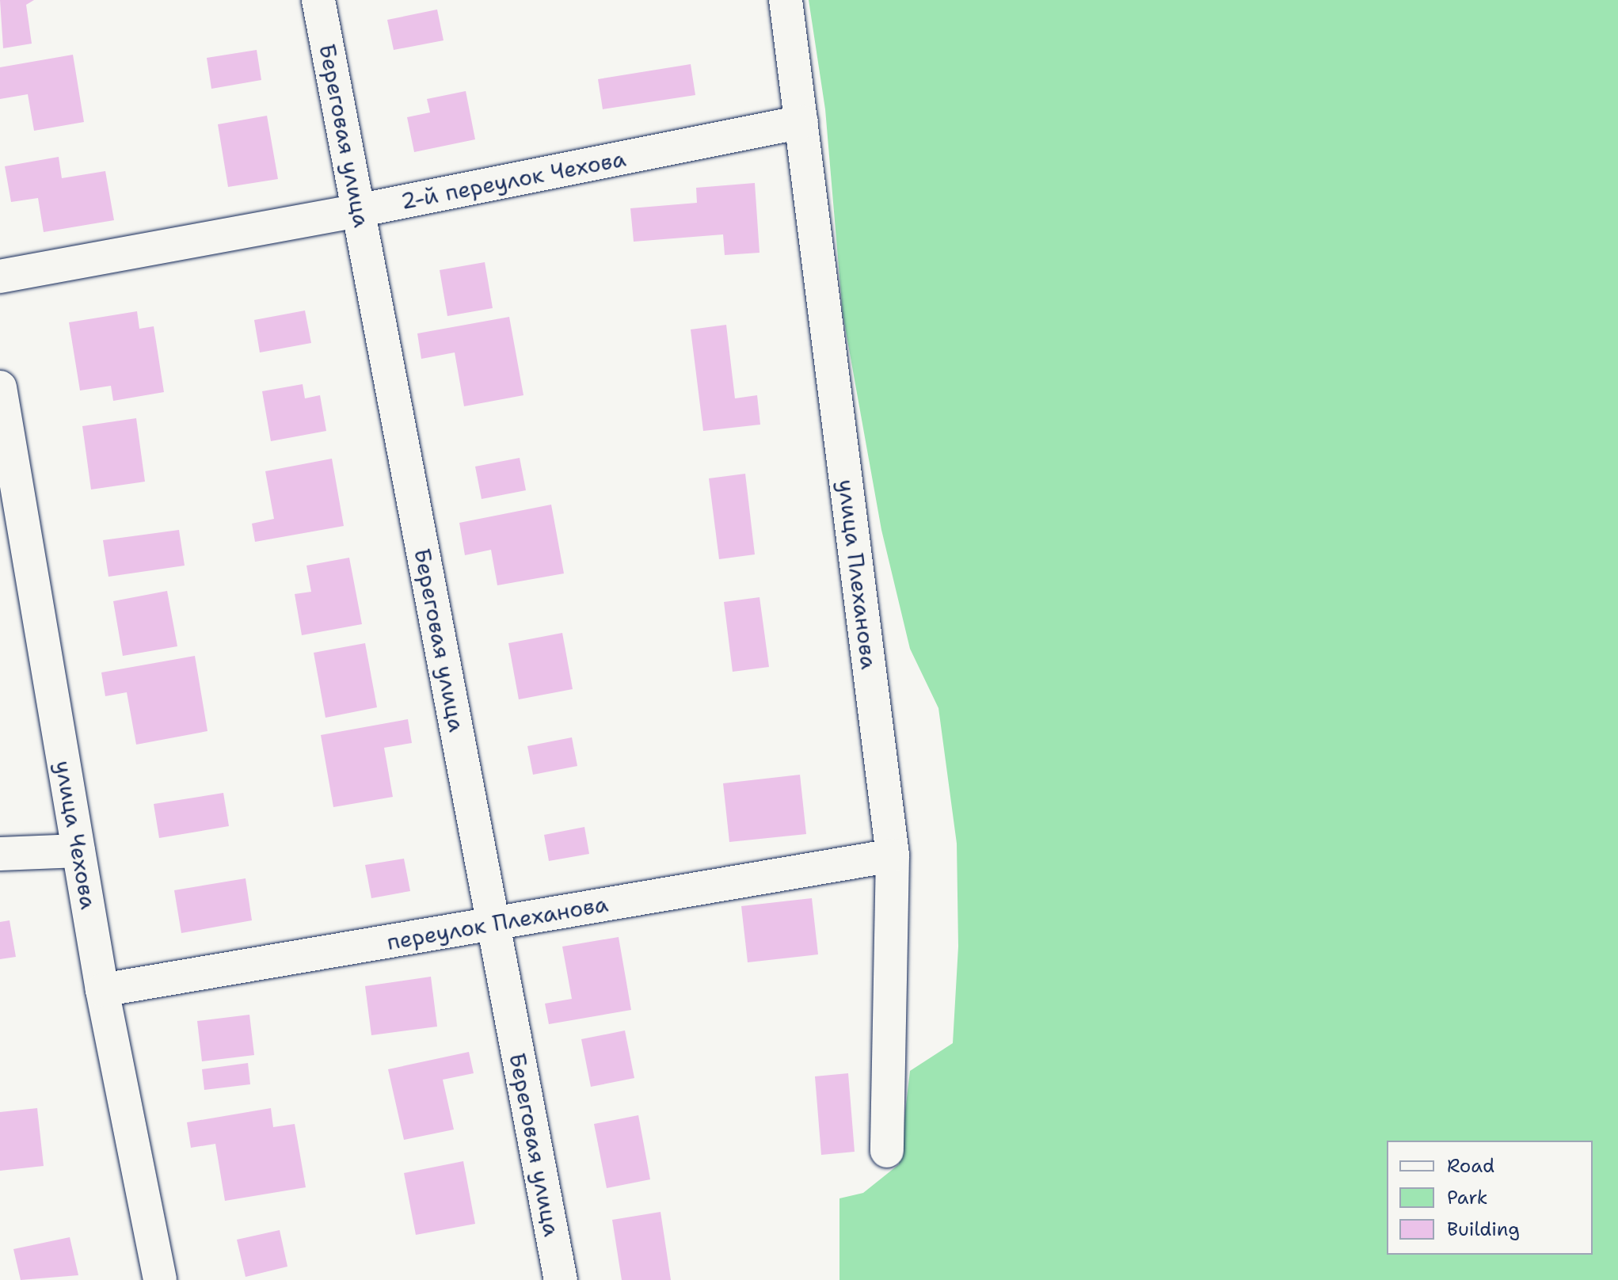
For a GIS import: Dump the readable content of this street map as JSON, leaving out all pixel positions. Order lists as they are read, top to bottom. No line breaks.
{"streets":{"street":["Береговая улица","2-й переулок Чехова","улица Плеханова","улица Чехова","переулок Плеханова"]},"crossings":[["Береговая улица","2-й переулок Чехова"],["Береговая улица","переулок Плеханова"],["2-й переулок Чехова","улица Плеханова"],["улица Плеханова","переулок Плеханова"],["улица Чехова","переулок Плеханова"]],"legend":["Road","Park","Building"]}
